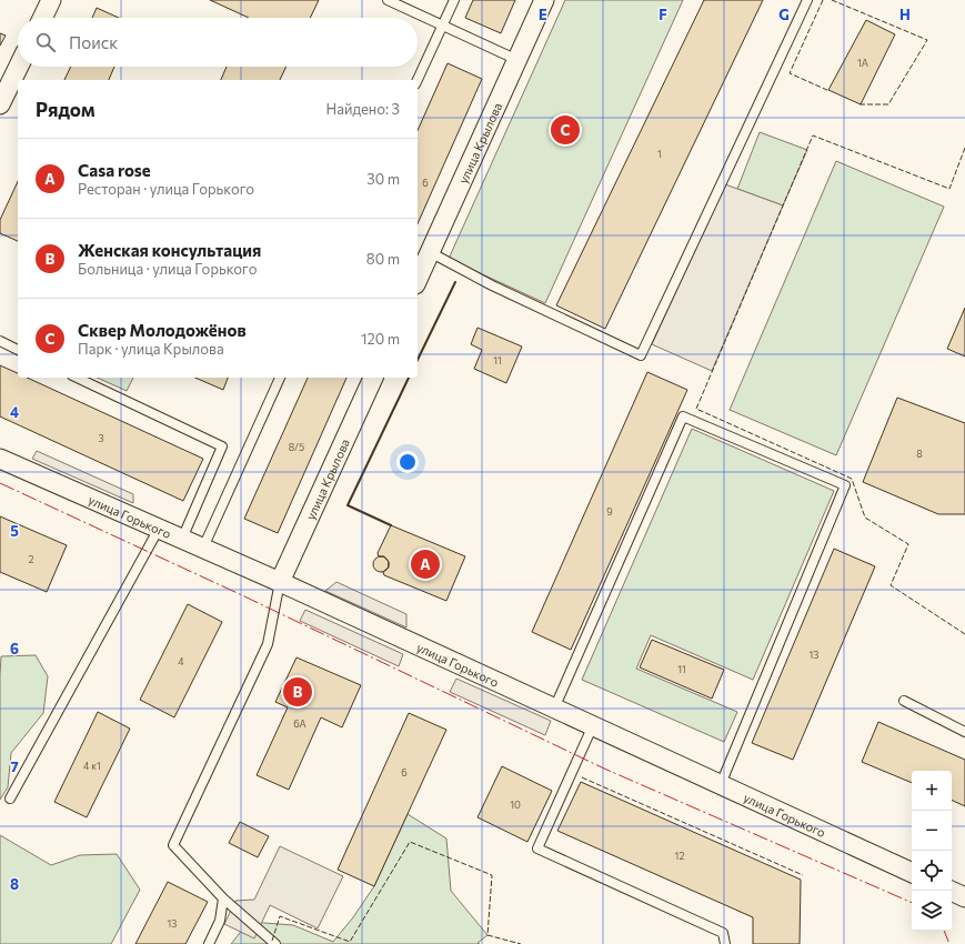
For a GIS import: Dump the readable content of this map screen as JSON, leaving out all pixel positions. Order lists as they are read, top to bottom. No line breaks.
{"streets":{"street":["улица Крылова","улица Горького"]},"crossings":[["улица Крылова","улица Горького"]],"house_numbers":["1А","1","6","11","3","8/5","8","9","2","13","4","11","6А","4 к1","6","10","12","13"],"page":{"search":"Поиск","heading":["Рядом","Найдено: 3"],"pins":["C","A","B"],"list":[{"mark":"A","name":"Casa rose","note":"Ресторан · улица Горького","value":"30 m"},{"mark":"B","name":"Женская консультация","note":"Больница · улица Горького","value":"80 m"},{"mark":"C","name":"Сквер Молодожёнов","note":"Парк · улица Крылова","value":"120 m"}],"map_buttons":["+","−"]},"grid":{"columns":["E","F","G","H"],"rows":["4","5","6","7","8"]}}
